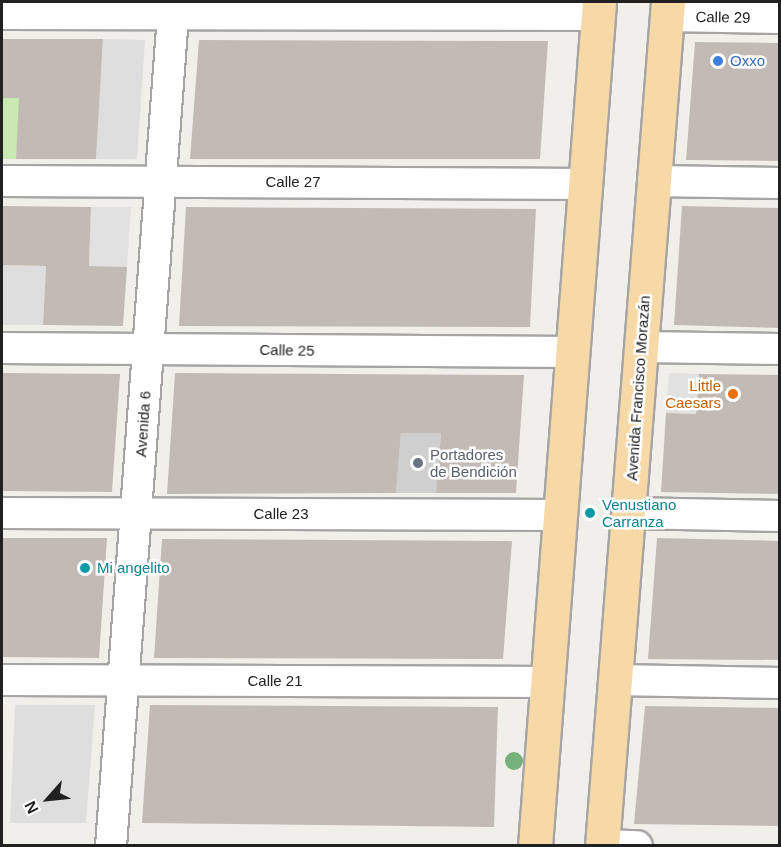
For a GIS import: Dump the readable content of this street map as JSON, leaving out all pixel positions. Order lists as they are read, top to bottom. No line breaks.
{"streets":{"main road":["Avenida Francisco Morazán"],"street":["Calle 29","Calle 27","Calle 25","Avenida 6","Calle 23","Calle 21"]},"crossings":[["Calle 29","Avenida Francisco Morazán"],["Calle 27","Avenida 6"],["Calle 25","Avenida 6"],["Avenida 6","Calle 23"],["Avenida 6","Calle 21"]],"places":["Oxxo","Little Caesars","Portadores de Bendición","Venustiano Carranza","Mi angelito"],"north":"bottom left"}
